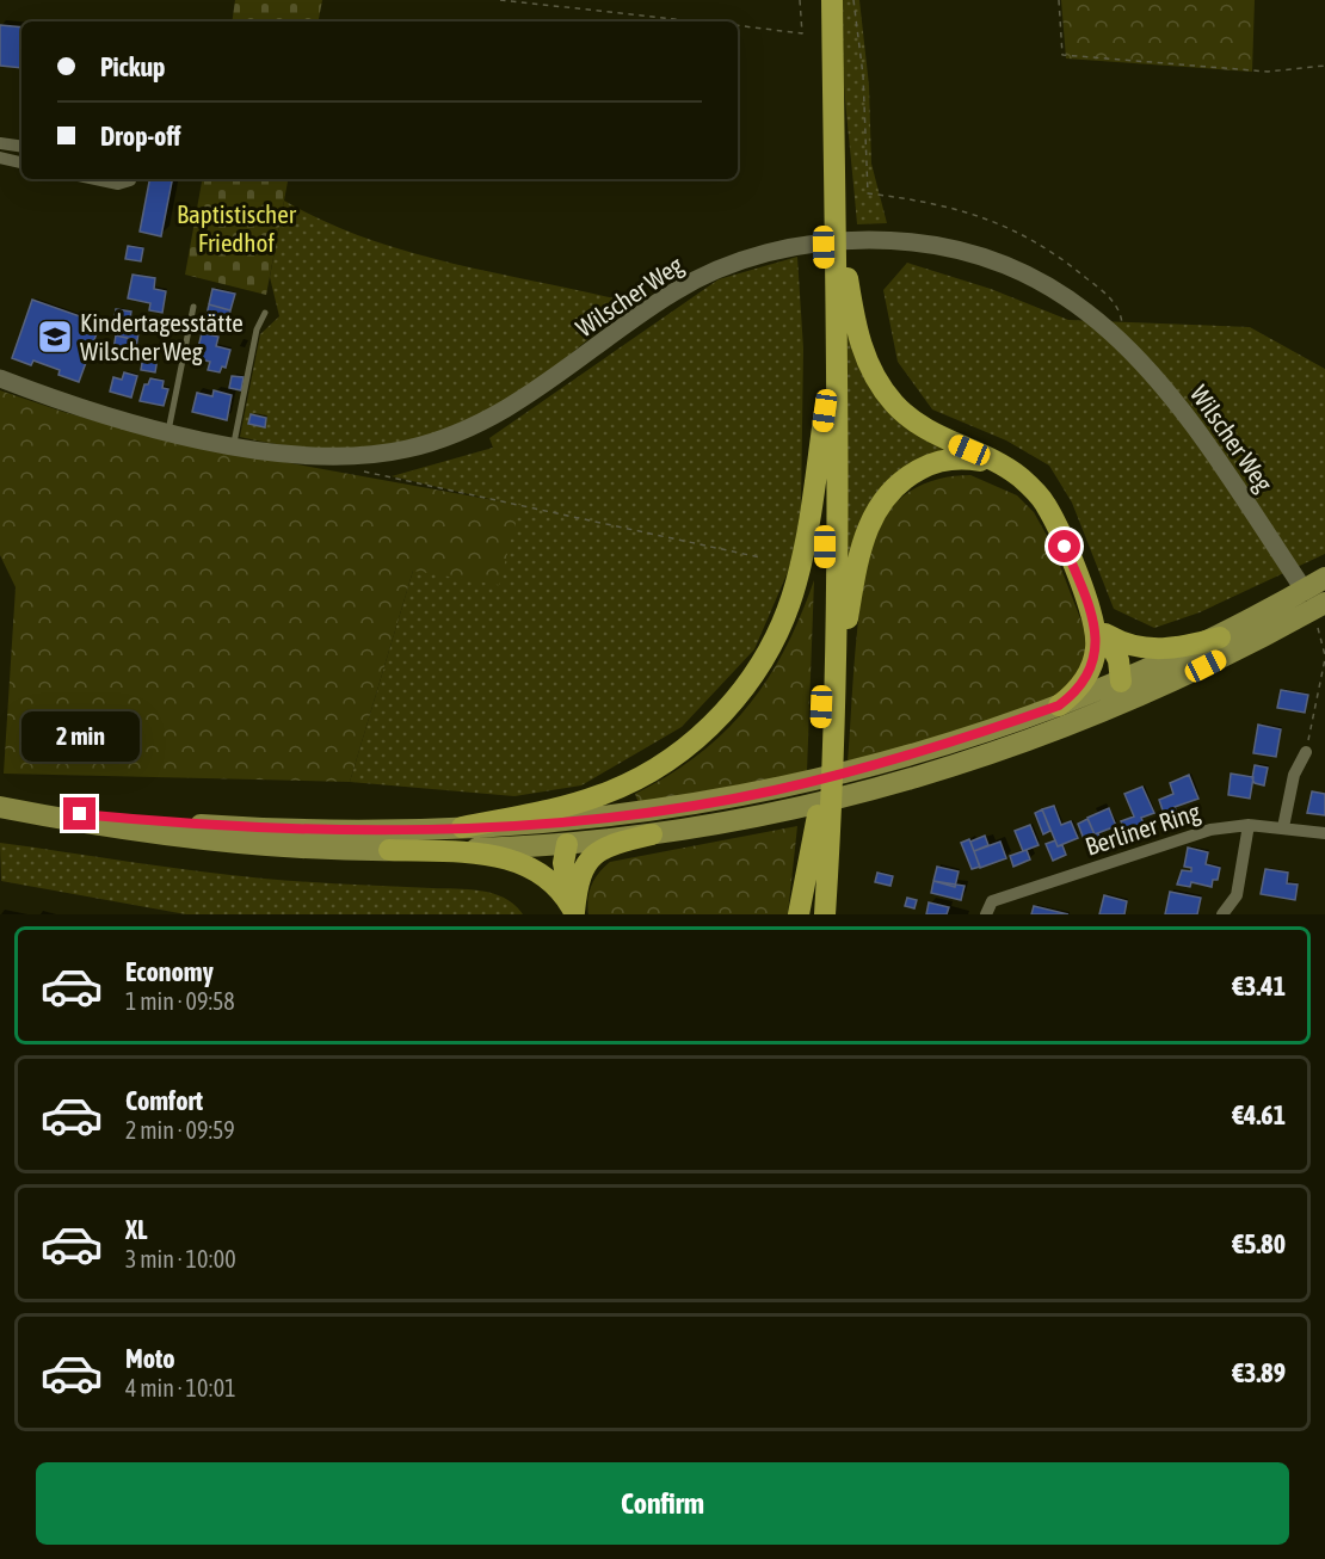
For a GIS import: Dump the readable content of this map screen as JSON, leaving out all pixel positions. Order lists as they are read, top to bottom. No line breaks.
{"streets":{"street":["Wilscher Weg","Berliner Ring"]},"parks":["Baptistischer Friedhof"],"places":{"school or university":["Kindertagesstätte Wilscher Weg"]},"page":{"banner":["Pickup","Drop-off"],"bubble":"2 min","list":[{"name":"Economy","note":"1 min · 09:58","value":"€3.41"},{"name":"Comfort","note":"2 min · 09:59","value":"€4.61"},{"name":"XL","note":"3 min · 10:00","value":"€5.80"},{"name":"Moto","note":"4 min · 10:01","value":"€3.89"}],"buttons":"Confirm"}}
